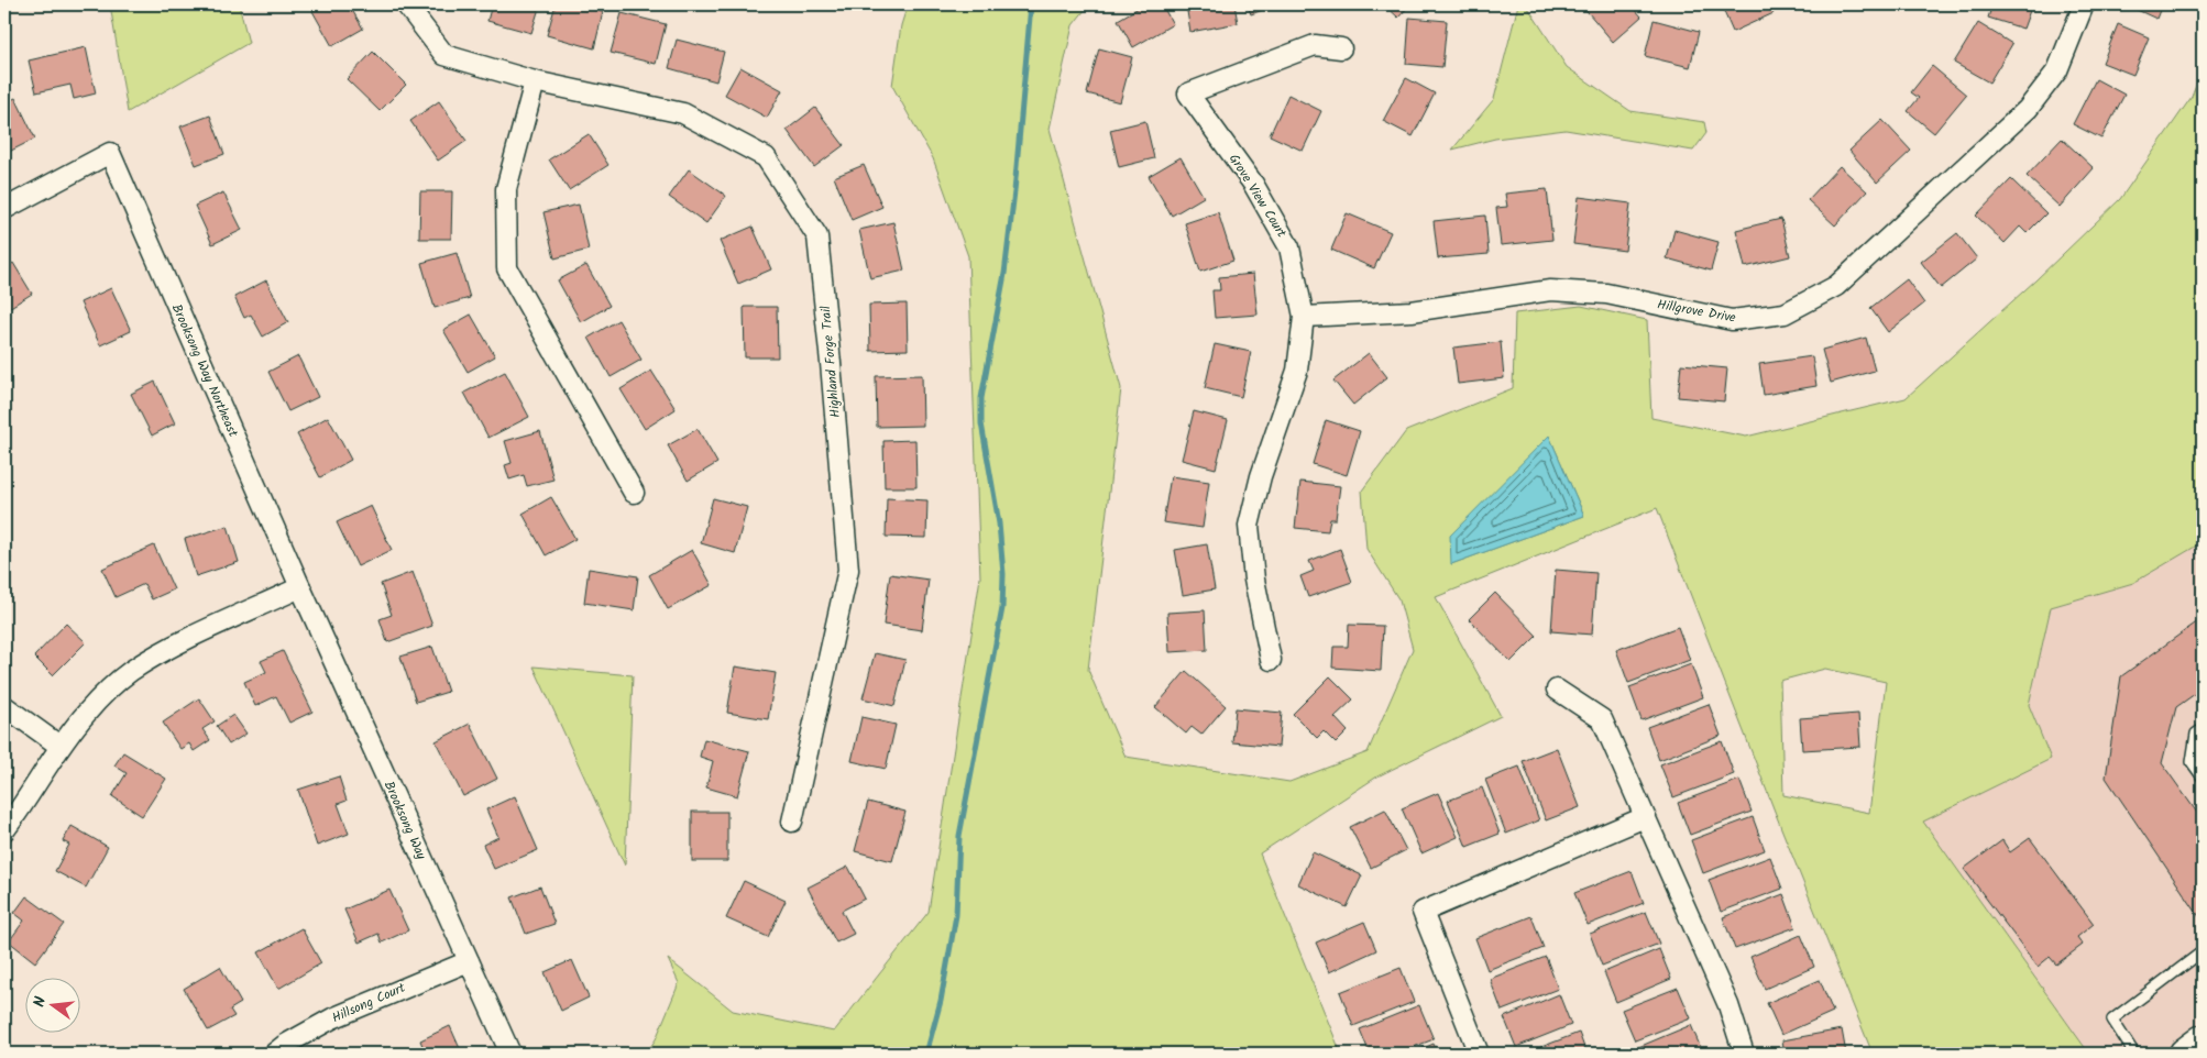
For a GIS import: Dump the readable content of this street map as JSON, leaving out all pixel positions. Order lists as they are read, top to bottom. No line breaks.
{"streets":{"street":["Grove View Court","Hillgrove Drive","Highland Forge Trail","Brooksong Way Northeast","Brooksong Way","Hillsong Court"]},"crossings":[["Grove View Court","Hillgrove Drive"],["Brooksong Way Northeast","Brooksong Way"],["Brooksong Way","Hillsong Court"]],"north":"left"}
